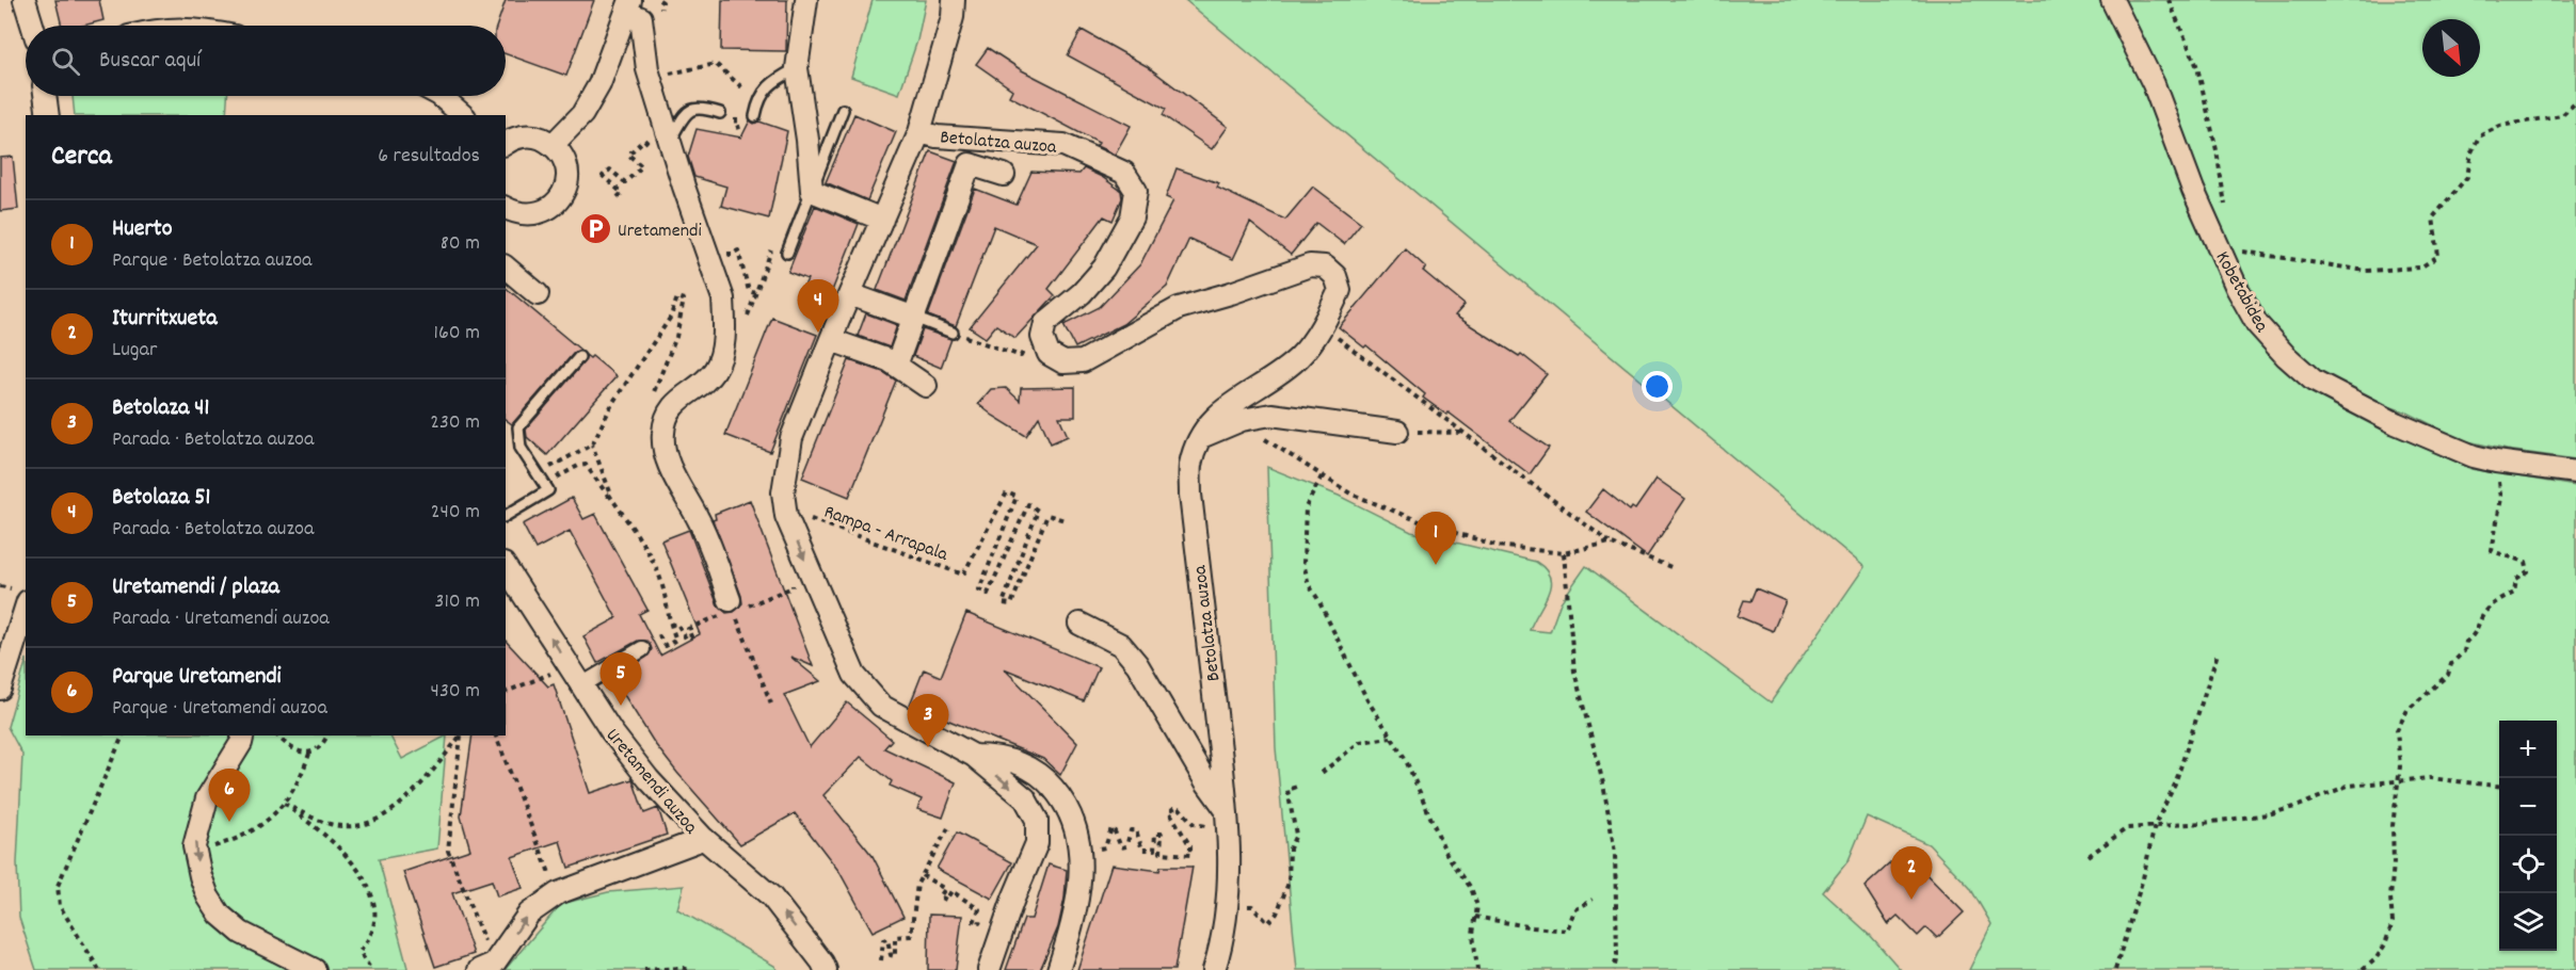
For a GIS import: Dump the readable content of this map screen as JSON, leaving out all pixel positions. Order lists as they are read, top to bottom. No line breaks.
{"streets":{"street":["Betolatza auzoa","Kobetabidea","Uretamendi auzoa"],"path":["Rampa - Arrapala"]},"places":{"parking":["Uretamendi"]},"north":"bottom right","page":{"search":"Buscar aquí","heading":["Cerca","6 resultados"],"list":[{"mark":"1","name":"Huerto","note":"Parque · Betolatza auzoa","value":"80 m"},{"mark":"2","name":"Iturritxueta","note":"Lugar","value":"160 m"},{"mark":"3","name":"Betolaza 41","note":"Parada · Betolatza auzoa","value":"230 m"},{"mark":"4","name":"Betolaza 51","note":"Parada · Betolatza auzoa","value":"240 m"},{"mark":"5","name":"Uretamendi / plaza","note":"Parada · Uretamendi auzoa","value":"310 m"},{"mark":"6","name":"Parque Uretamendi","note":"Parque · Uretamendi auzoa","value":"430 m"}],"pins":["4","1","5","3","6","2"],"map_buttons":["+","−"]}}
